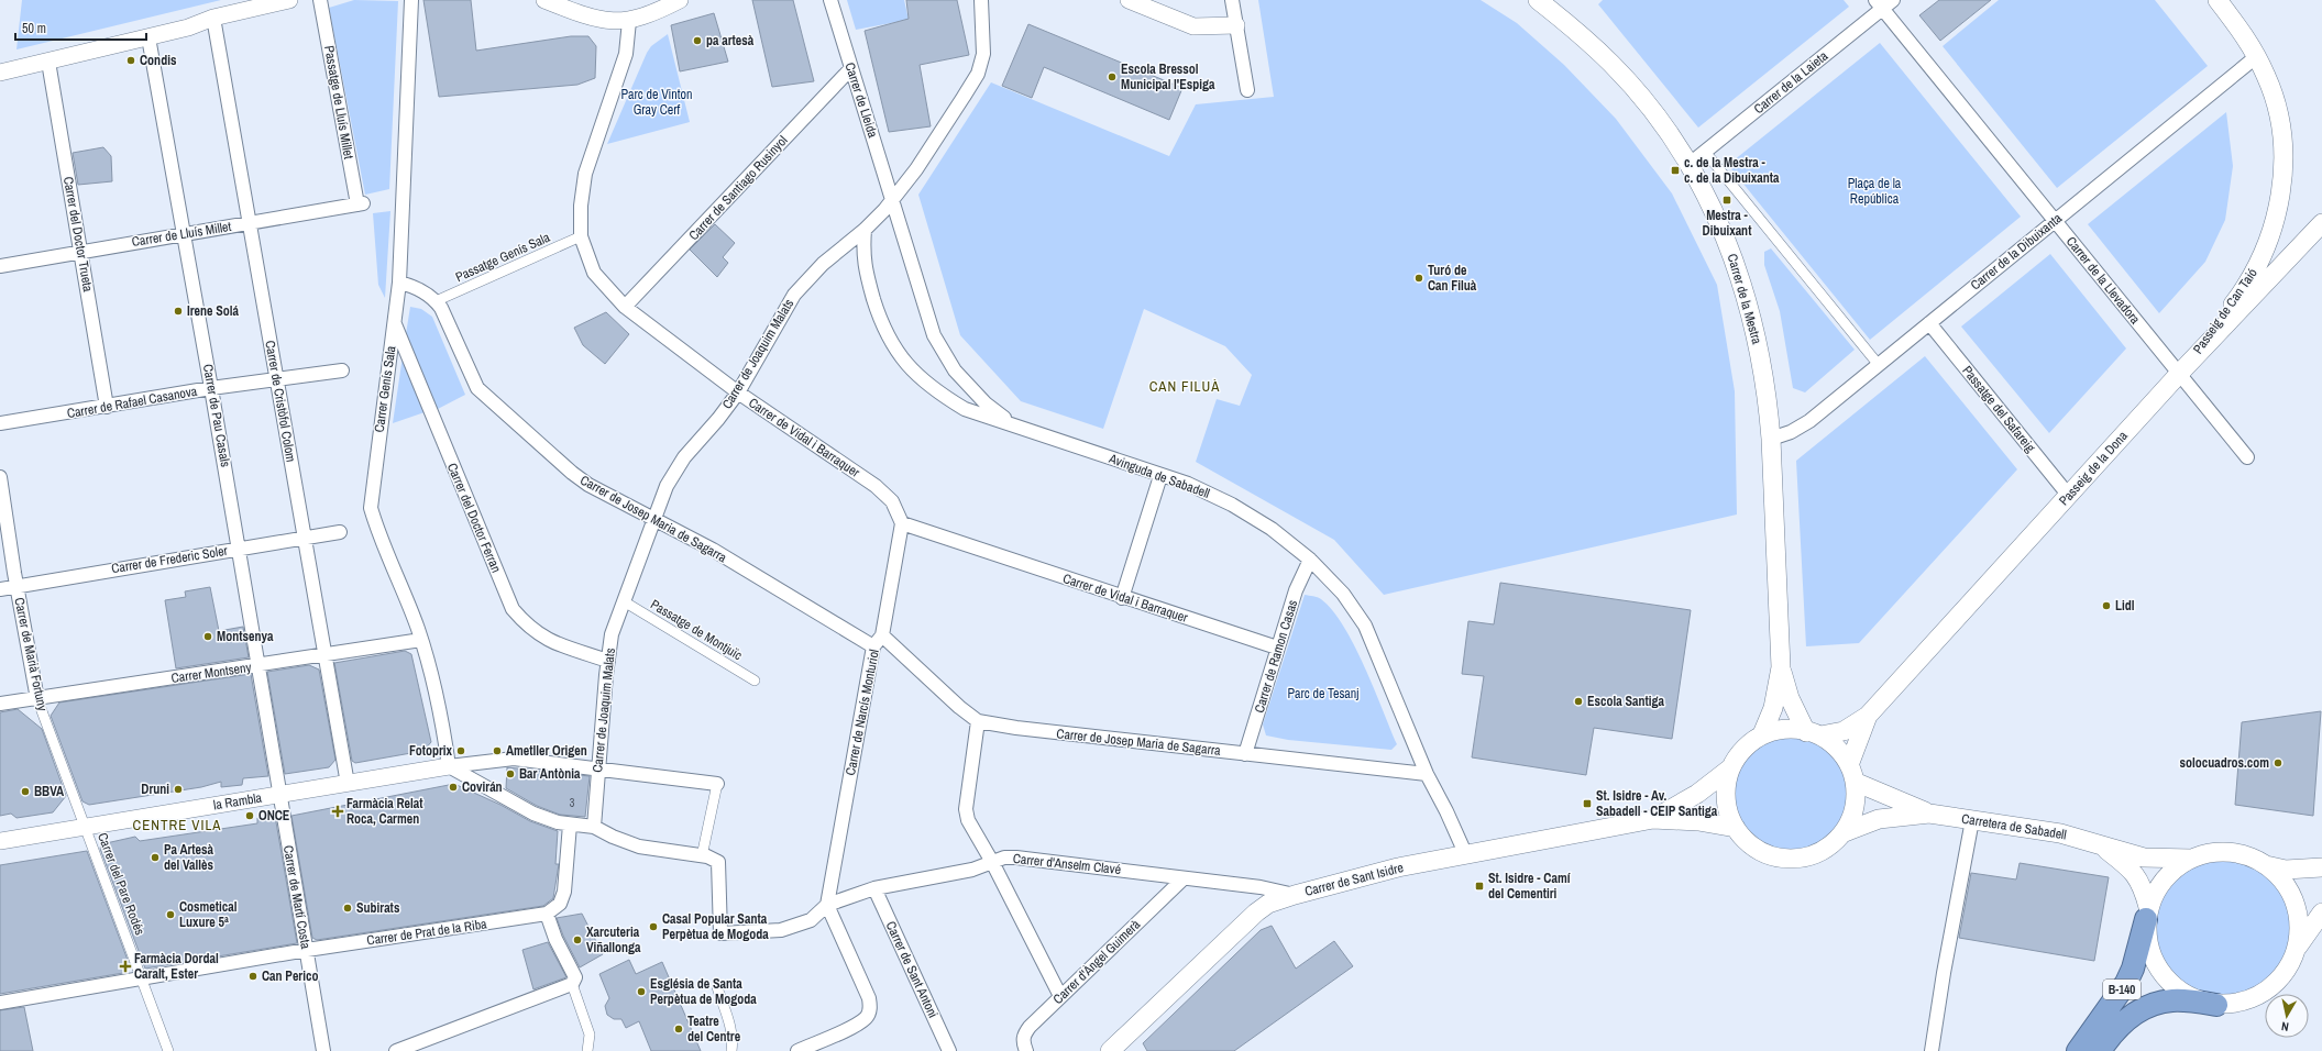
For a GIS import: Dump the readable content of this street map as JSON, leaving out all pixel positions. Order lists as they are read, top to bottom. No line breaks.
{"streets":{"highway":["B-140"],"main road":["Carrer de la Mestra","Passeig de Can Taió","Passeig de la Dona","Carretera de Sabadell","Carrer de Sant Isidre"],"street":["Carrer de la Laieta","Carrer de Lleida","Passatge de Lluís Millet","Carrer de Santiago Rusinyol","Carrer del Doctor Trueta","Carrer de Lluís Millet","Carrer de la Dibuixanta","Passatge Genís Sala","Carrer de la Llevadora","Carrer de Joaquim Malats","Carrer Genís Sala","Carrer de Cristòfol Colom","Carrer de Rafael Casanova","Passatge del Safareig","Carrer de Pau Casals","Carrer de Vidal i Barraquer","Avinguda de Sabadell","Carrer del Doctor Ferran","Carrer de Josep Maria de Sagarra","Carrer de Frederic Soler","Passatge de Montjuïc","Carrer de Marià Fortuny","Carrer de Ramon Casas","Carrer Montseny","Carrer de Narcís Monturiol","la Rambla","Carrer d'Anselm Clavé","Carrer del Pare Rodés","Carrer de Martí Costa","Carrer de Prat de la Riba","Carrer d'Àngel Guimerà","Carrer de Sant Antoni"]},"crossings":[["Carrer de la Laieta","Carrer de la Llevadora"],["Carrer de la Laieta","Carrer de la Mestra"],["Carrer de Lleida","Carrer de Santiago Rusinyol"],["Carrer de Lleida","Carrer de Joaquim Malats"],["Carrer de Lleida","Avinguda de Sabadell"],["Passatge de Lluís Millet","Carrer de Lluís Millet"],["Carrer de Santiago Rusinyol","Carrer de Vidal i Barraquer"],["Carrer del Doctor Trueta","Carrer de Lluís Millet"],["Carrer del Doctor Trueta","Carrer de Rafael Casanova"],["Carrer de Lluís Millet","Carrer de Cristòfol Colom"],["Carrer de Lluís Millet","Carrer de Pau Casals"],["Carrer de la Dibuixanta","Carrer de la Llevadora"],["Carrer de la Dibuixanta","Carrer de la Mestra"],["Carrer de la Dibuixanta","Passeig de Can Taió"],["Carrer de la Dibuixanta","Passatge del Safareig"],["Passatge Genís Sala","Carrer de Vidal i Barraquer"],["Passatge Genís Sala","Carrer de Josep Maria de Sagarra"],["Carrer de la Llevadora","Passeig de Can Taió"],["Carrer de la Llevadora","Passeig de la Dona"],["Carrer de la Mestra","Passeig de la Dona"],["Carrer de la Mestra","Carretera de Sabadell"],["Carrer de la Mestra","Carrer de Sant Isidre"],["Passeig de Can Taió","Passeig de la Dona"],["Carrer de Joaquim Malats","Carrer de Vidal i Barraquer"],["Carrer de Joaquim Malats","Avinguda de Sabadell"],["Carrer de Joaquim Malats","Carrer del Doctor Ferran"],["Carrer de Joaquim Malats","Carrer de Josep Maria de Sagarra"],["Carrer de Joaquim Malats","Passatge de Montjuïc"],["Carrer Genís Sala","Carrer del Doctor Ferran"],["Carrer Genís Sala","Carrer de Josep Maria de Sagarra"],["Carrer Genís Sala","Carrer Montseny"],["Carrer Genís Sala","la Rambla"],["Carrer de Cristòfol Colom","Carrer de Rafael Casanova"],["Carrer de Cristòfol Colom","Carrer de Frederic Soler"],["Carrer de Cristòfol Colom","Carrer Montseny"],["Carrer de Cristòfol Colom","la Rambla"],["Carrer de Rafael Casanova","Carrer de Pau Casals"],["Passatge del Safareig","Passeig de la Dona"],["Carrer de Pau Casals","Carrer de Frederic Soler"],["Carrer de Pau Casals","Carrer Montseny"],["Carrer de Pau Casals","la Rambla"],["Carrer de Pau Casals","Carrer de Martí Costa"],["Carrer de Vidal i Barraquer","Carrer de Ramon Casas"],["Carrer de Vidal i Barraquer","Carrer de Narcís Monturiol"],["Passeig de la Dona","Carretera de Sabadell"],["Passeig de la Dona","Carrer de Sant Isidre"],["Avinguda de Sabadell","Carrer de Josep Maria de Sagarra"],["Avinguda de Sabadell","Carrer de Ramon Casas"],["Avinguda de Sabadell","Carrer de Sant Isidre"],["Carrer de Josep Maria de Sagarra","Carrer de Ramon Casas"],["Carrer de Josep Maria de Sagarra","Carrer de Narcís Monturiol"],["Carrer de Frederic Soler","Carrer de Marià Fortuny"],["Carrer de Marià Fortuny","Carrer Montseny"],["Carrer de Marià Fortuny","la Rambla"],["Carrer de Marià Fortuny","Carrer del Pare Rodés"],["Carrer de Narcís Monturiol","Carrer d'Anselm Clavé"],["la Rambla","Carrer del Pare Rodés"],["la Rambla","Carrer de Martí Costa"],["Carretera de Sabadell","Carrer de Sant Isidre"],["Carretera de Sabadell","B-140"],["Carrer d'Anselm Clavé","Carrer de Sant Isidre"],["Carrer d'Anselm Clavé","Carrer d'Àngel Guimerà"],["Carrer d'Anselm Clavé","Carrer de Sant Antoni"],["Carrer del Pare Rodés","Carrer de Prat de la Riba"],["Carrer de Martí Costa","Carrer de Prat de la Riba"]],"districts":["CAN FILUÀ","CENTRE VILA"],"parks":["Parc de Vinton Gray Cerf","Plaça de la República","Parc de Tesanj"],"places":{"other":["pa artesà","Condis","Escola Bressol Municipal l'Espiga","Turó de Can Filuà","Irene Solá","Lidl","Montsenya","Escola Santiga","Fotoprix","Ametller Origen","solocuadros.com","Bar Antònia","Covirán","Druni","BBVA","ONCE","Pa Artesà del Vallès","Subirats","Cosmetical Luxure 5ª","Casal Popular Santa Perpètua de Mogoda","Xarcuteria Viñallonga","Can Perico","Església de Santa Perpètua de Mogoda","Teatre del Centre"],"transit":["c. de la Mestra - c. de la Dibuixanta","Mestra - Dibuixant","St. Isidre - Av. Sabadell - CEIP Santiga","St. Isidre - Camí del Cementiri"],"health":["Farmàcia Relat Roca, Carmen","Farmàcia Dordal Caralt, Ester"]},"house_numbers":["3"],"scale_bar":"50 m","north":"bottom"}
